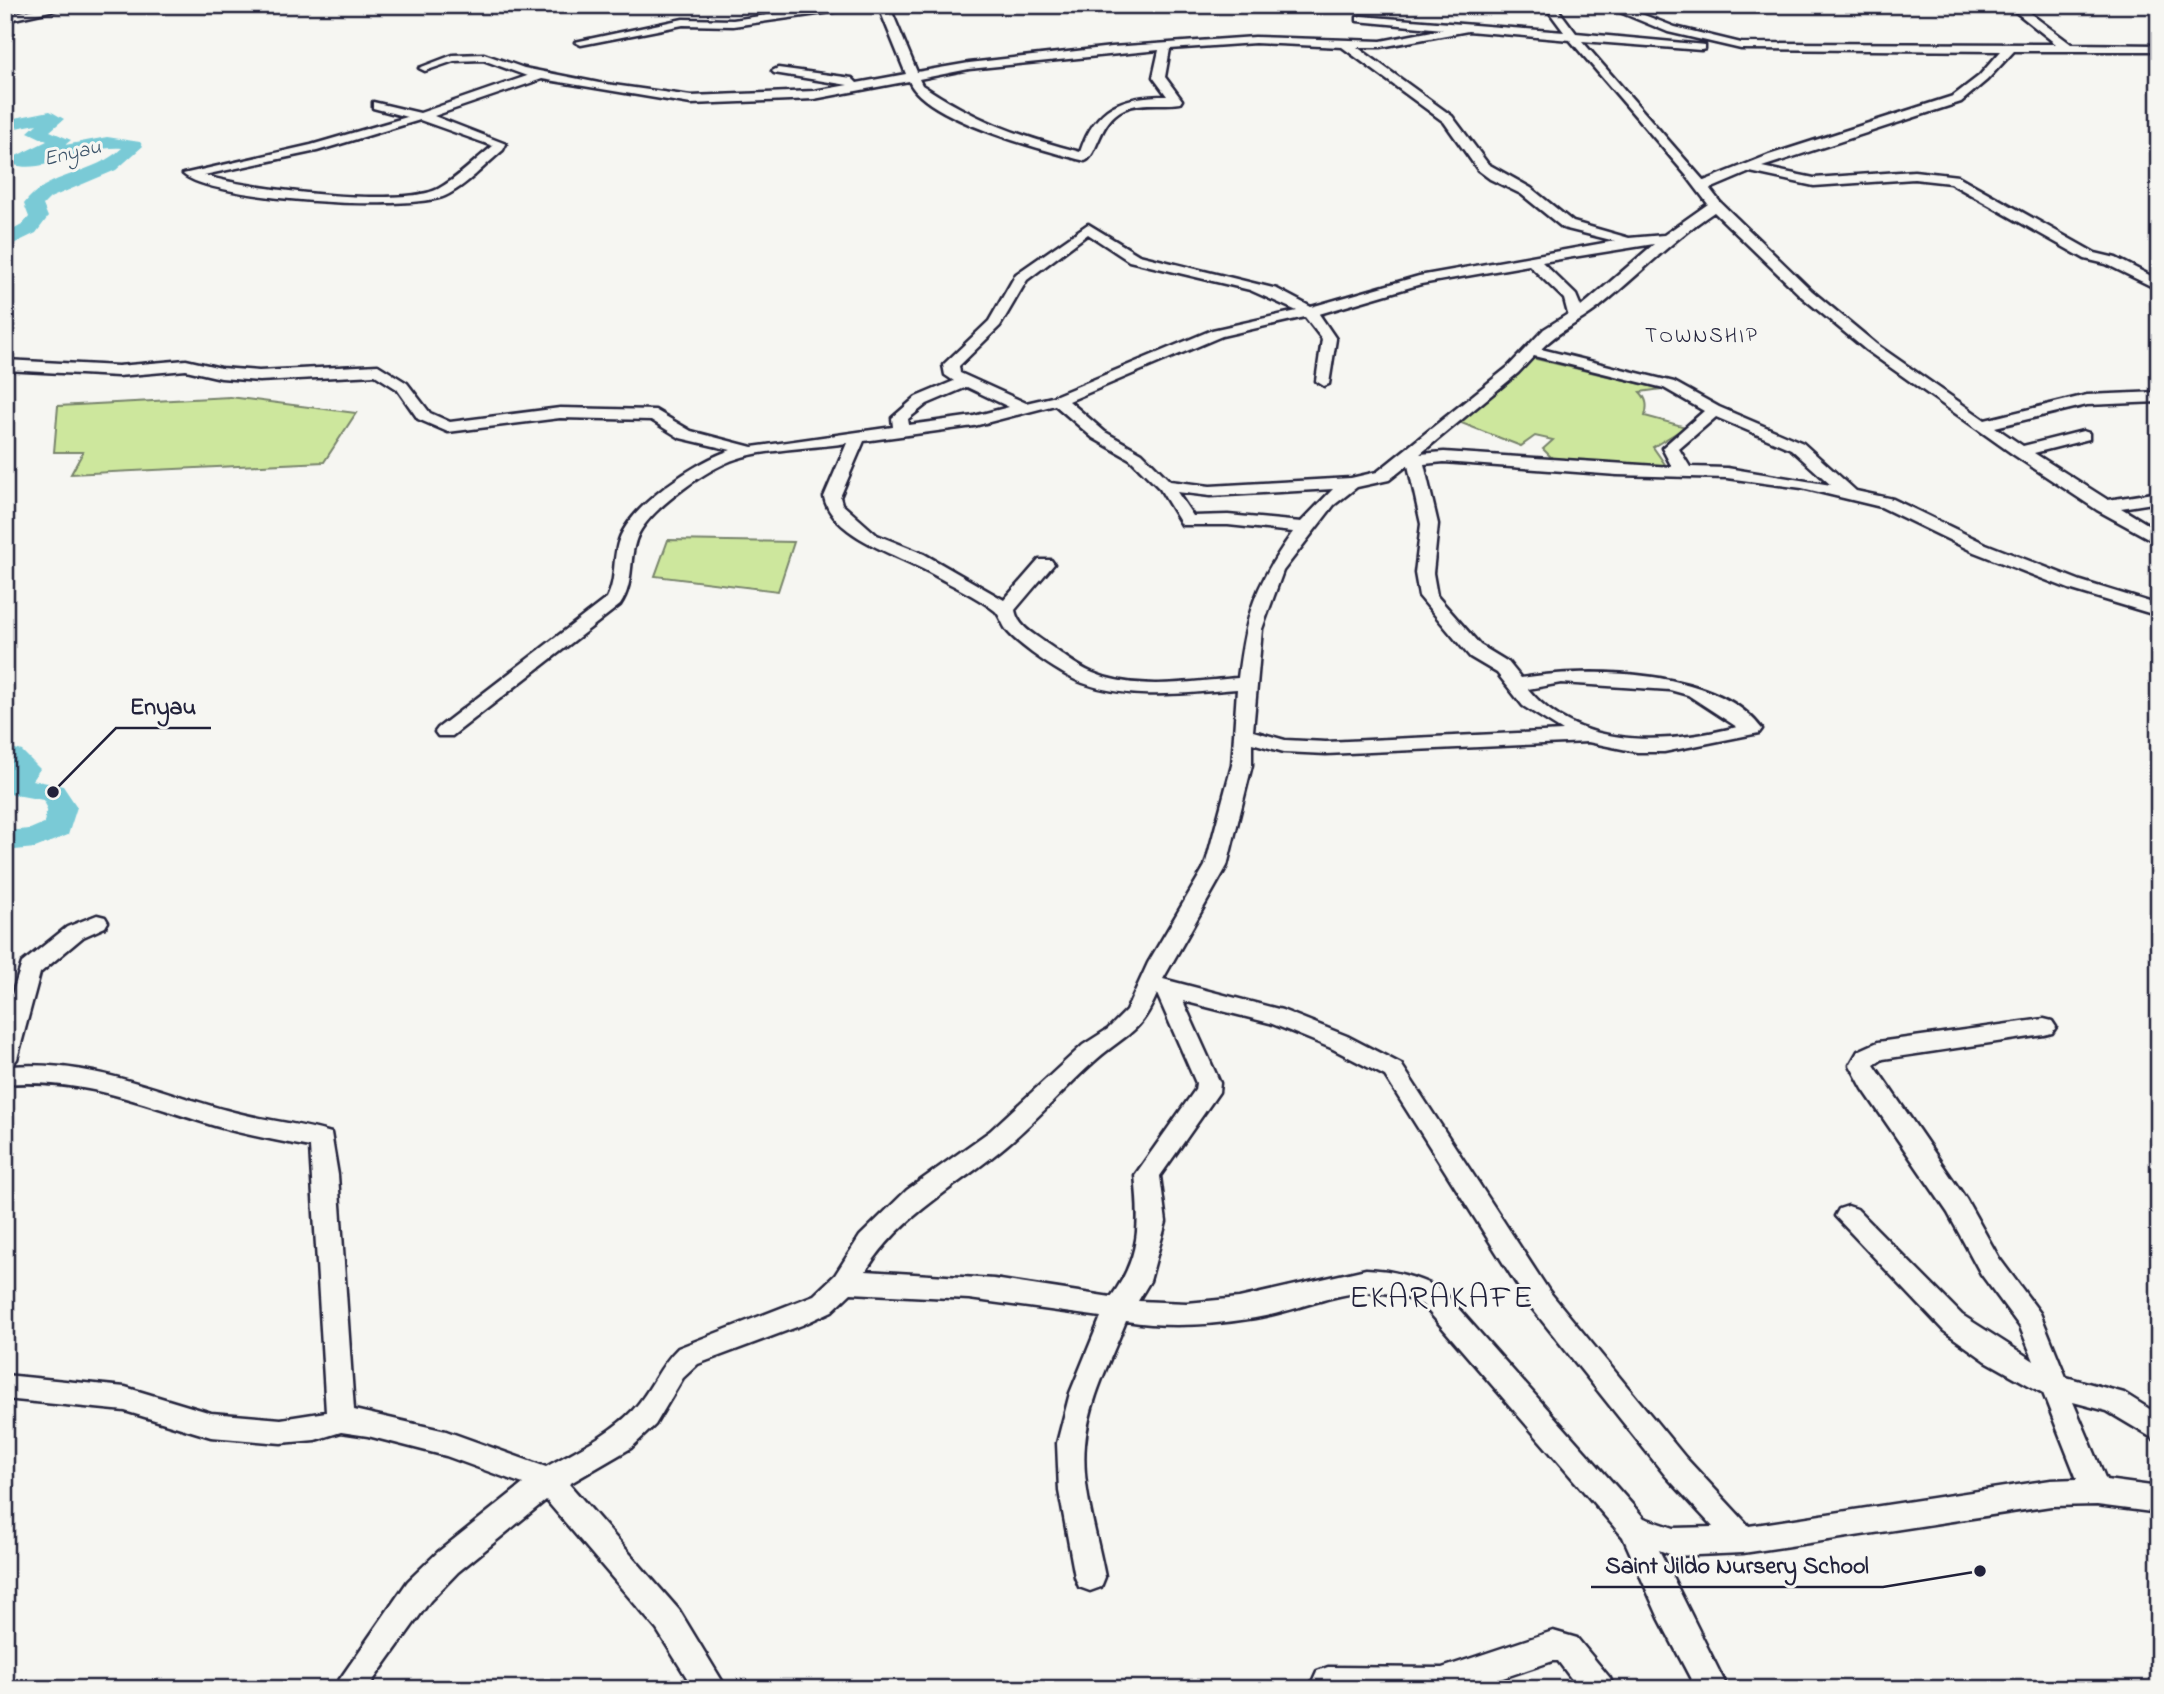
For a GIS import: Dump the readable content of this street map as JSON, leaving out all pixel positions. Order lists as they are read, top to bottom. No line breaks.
{"districts":["TOWNSHIP","EKARAKAFE"],"water":["Enyau"],"places":["Enyau","Saint Jildo Nursery School"]}
